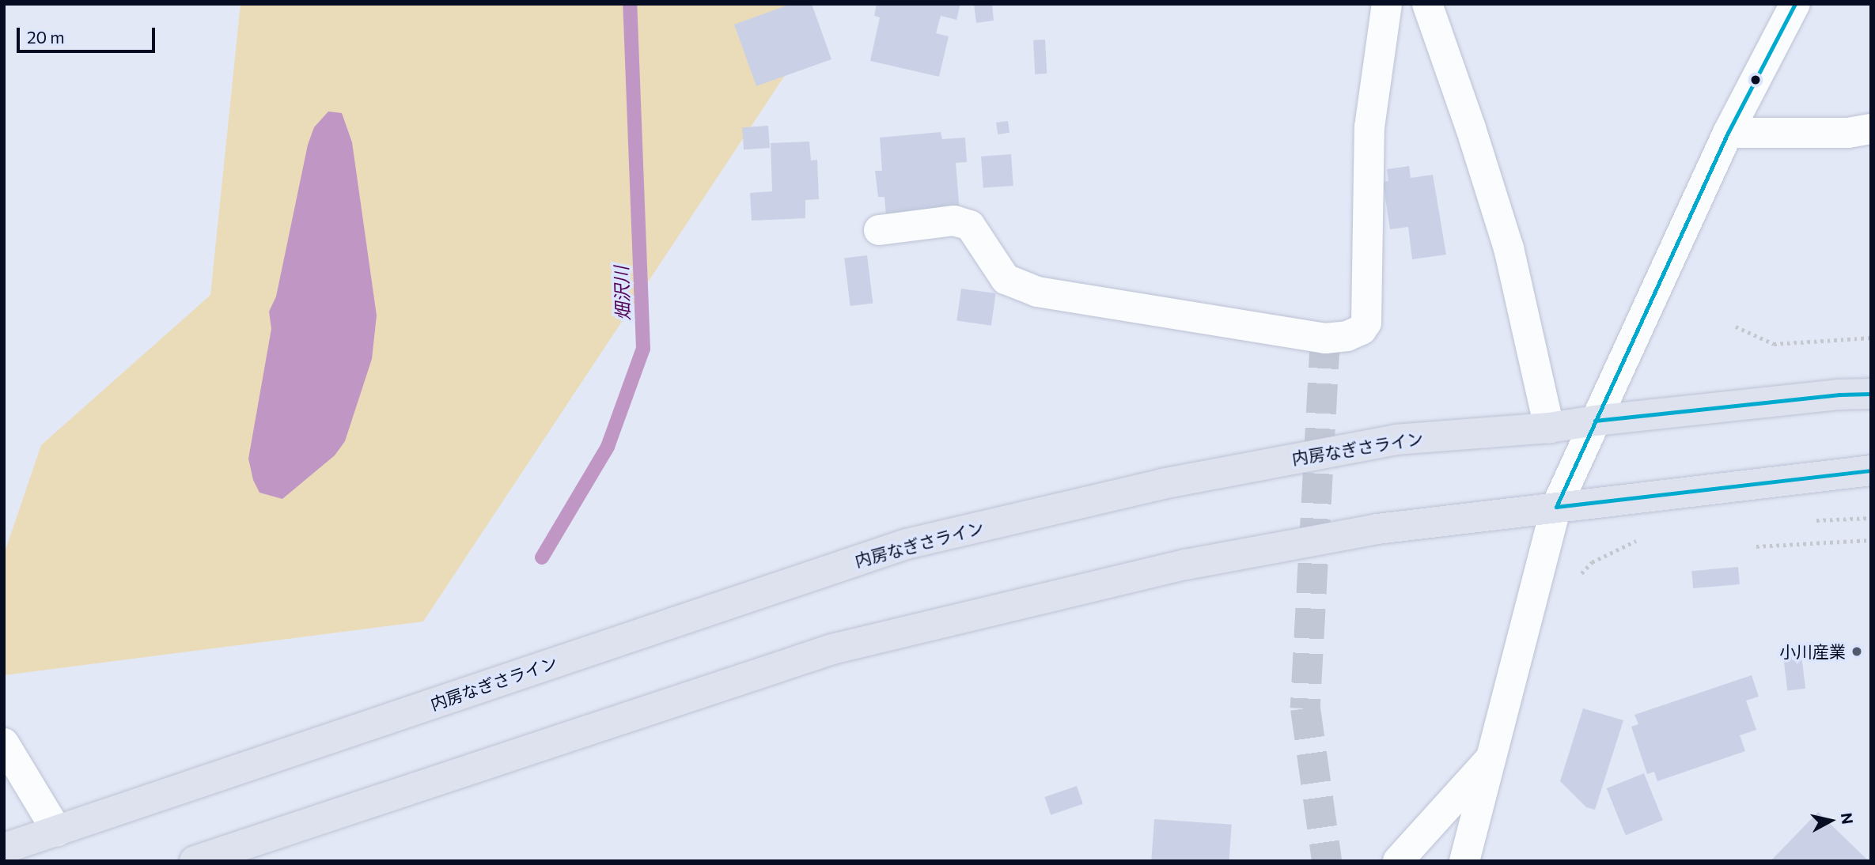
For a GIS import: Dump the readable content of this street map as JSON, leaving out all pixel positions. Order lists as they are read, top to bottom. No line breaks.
{"streets":{"highway":["内房なぎさライン"]},"water":["畑沢川"],"places":["小川産業"],"scale_bar":"20 m","north":"right"}
